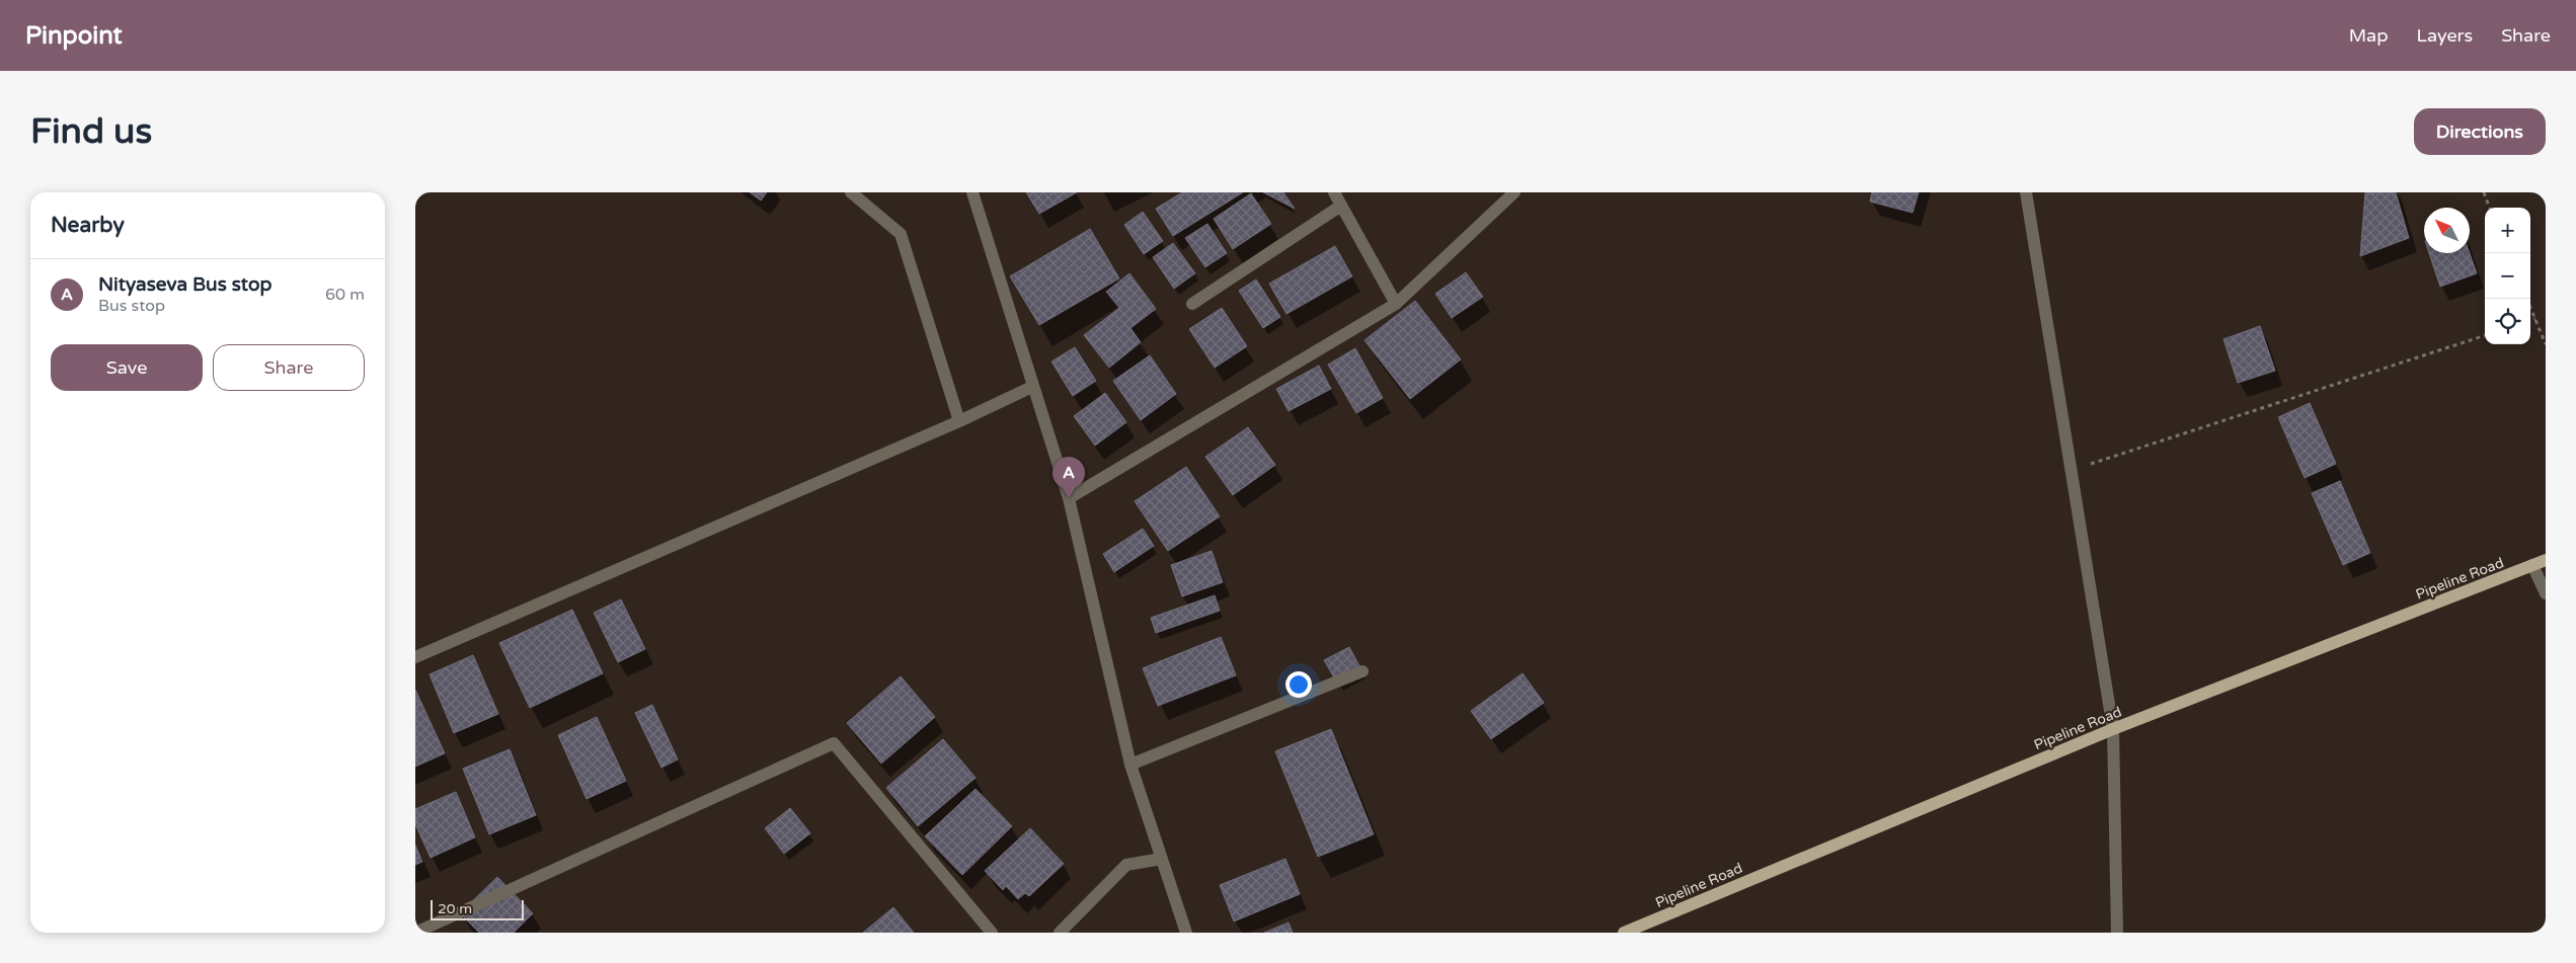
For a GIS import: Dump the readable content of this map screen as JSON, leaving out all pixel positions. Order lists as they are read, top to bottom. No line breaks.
{"streets":{"main road":["Pipeline Road"]},"scale_bar":"20 m","north":"top left","page":{"header":"Pinpoint","nav":["Map","Layers","Share"],"buttons":["Directions",["Save","Share"]],"title":"Find us","heading":"Nearby","map_buttons":["+","−"],"list":[{"mark":"A","name":"Nityaseva Bus stop","note":"Bus stop","value":"60 m"}],"pins":"A","scale":"20 m"}}
